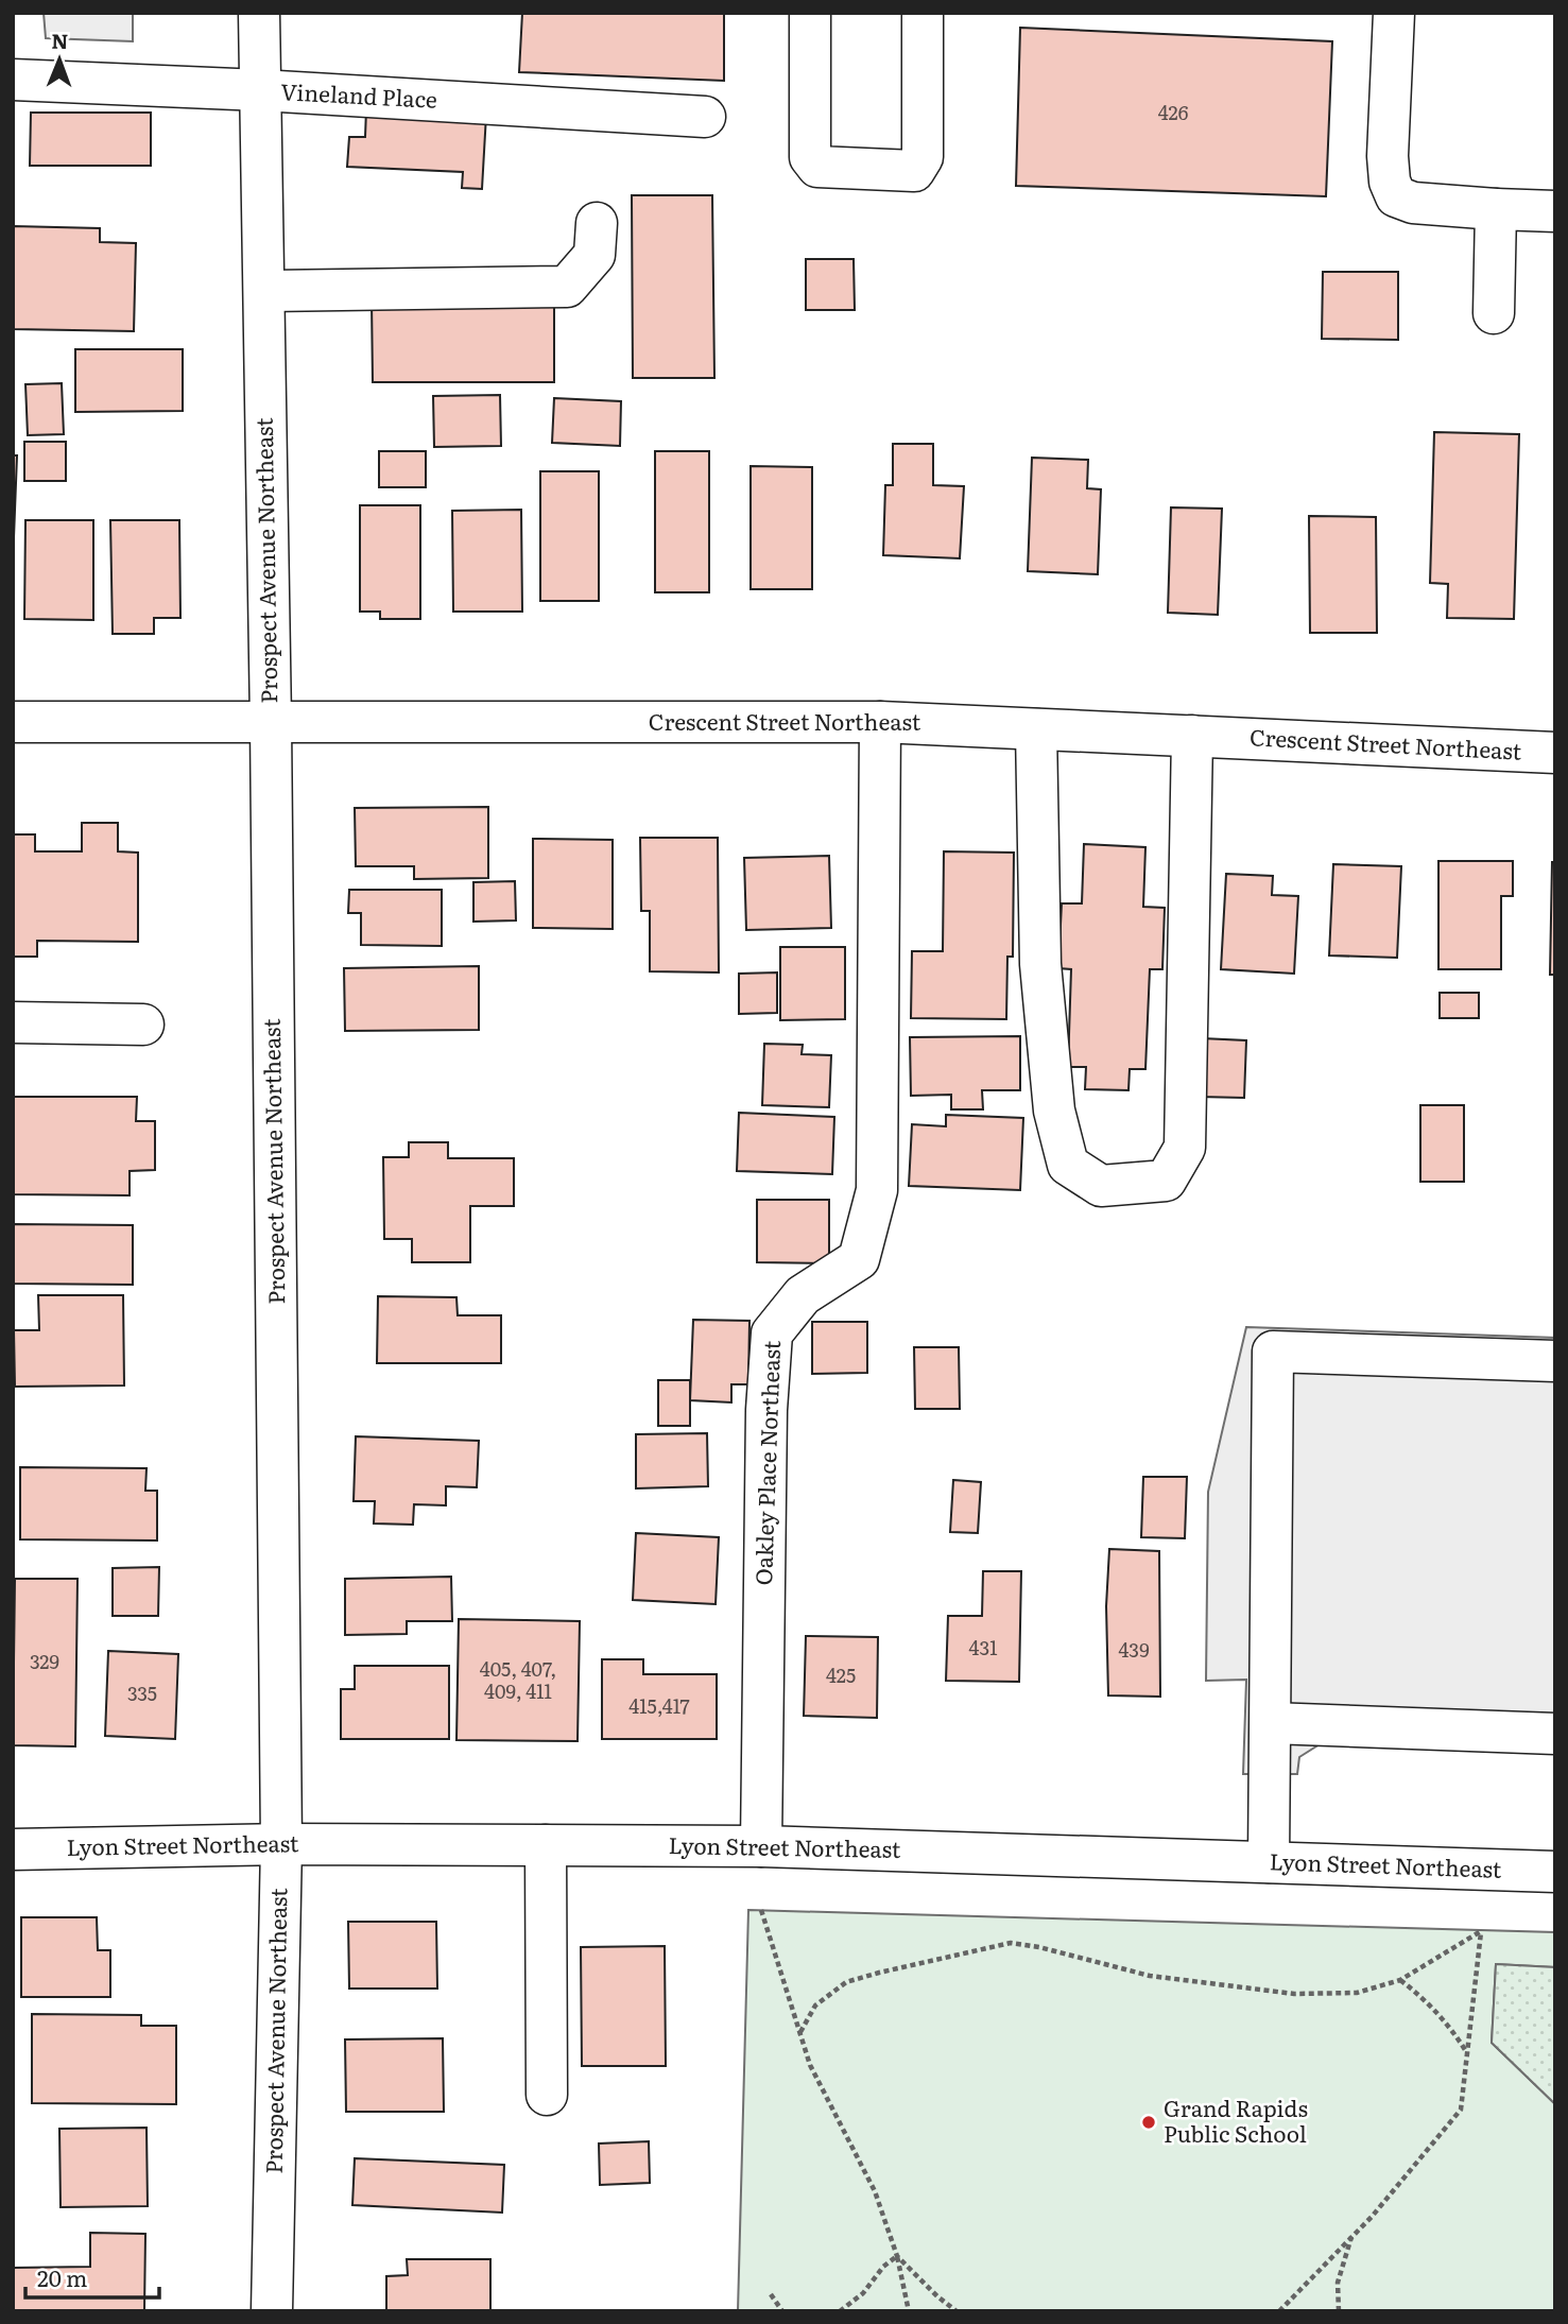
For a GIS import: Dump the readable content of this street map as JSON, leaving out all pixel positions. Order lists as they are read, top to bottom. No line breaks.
{"streets":{"street":["Vineland Place","Prospect Avenue Northeast","Crescent Street Northeast","Oakley Place Northeast","Lyon Street Northeast"]},"crossings":[["Vineland Place","Prospect Avenue Northeast"],["Prospect Avenue Northeast","Crescent Street Northeast"],["Prospect Avenue Northeast","Lyon Street Northeast"],["Crescent Street Northeast","Oakley Place Northeast"],["Oakley Place Northeast","Lyon Street Northeast"]],"places":["Grand Rapids Public School"],"house_numbers":["426","431","439","329","405, 407, 409, 411","425","335","415,417"],"scale_bar":"20 m","north":"top"}
